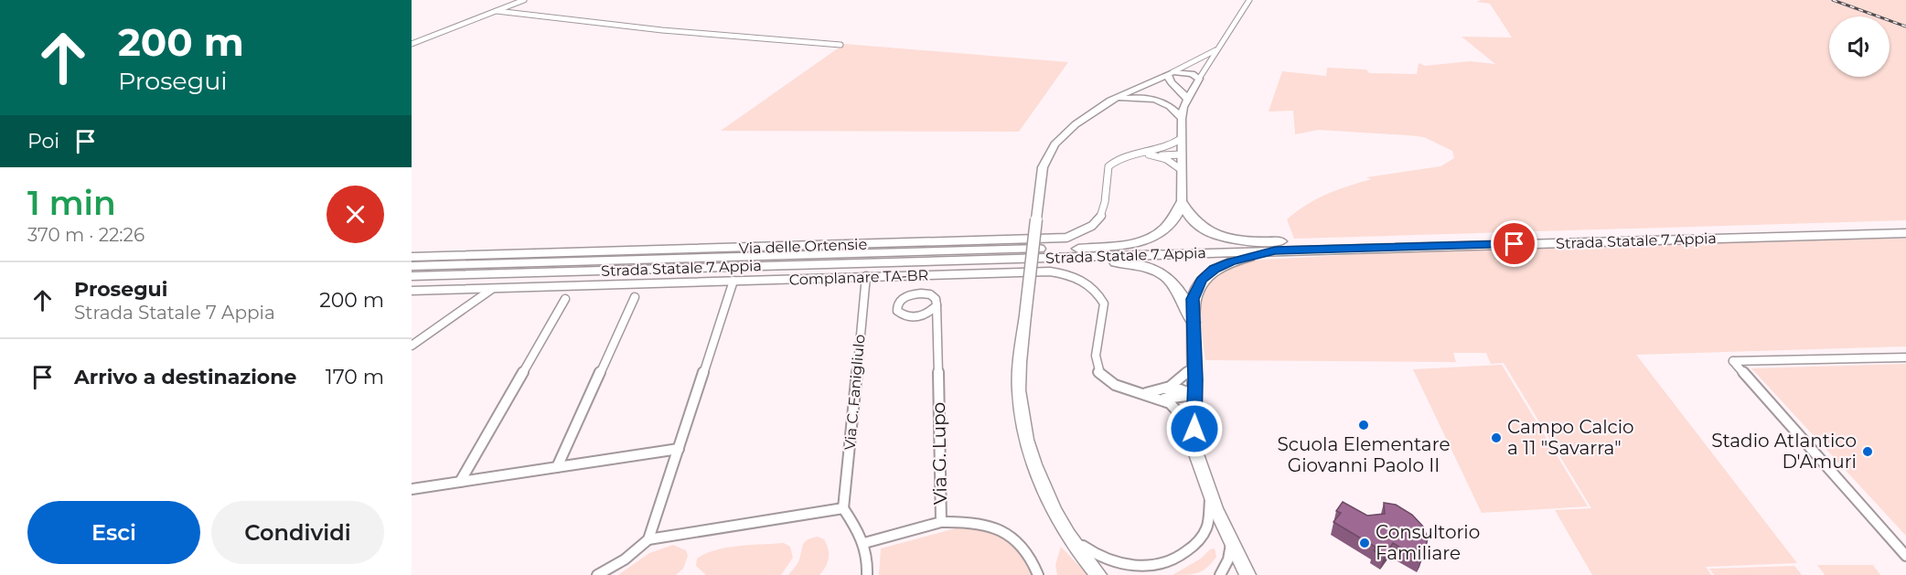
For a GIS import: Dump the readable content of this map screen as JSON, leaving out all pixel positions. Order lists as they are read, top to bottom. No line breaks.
{"streets":{"highway":["Strada Statale 7 Appia"],"street":["Via delle Ortensie","Complanare TA-BR","Via C. Fanigliulo","Via G. Lupo"]},"crossings":[["Complanare TA-BR","Via C. Fanigliulo"]],"places":["Scuola Elementare Giovanni Paolo II","Campo Calcio a 11 \"Savarra\"","Stadio Atlantico D'Amuri","Consultorio Familiare"],"page":{"turn":["200 m","Prosegui"],"then":"Poi","heading":["1 min","370 m · 22:26"],"list":[{"name":"Prosegui","note":"Strada Statale 7 Appia","value":"200 m"},{"name":"Arrivo a destinazione","value":"170 m"}],"buttons":["Esci","Condividi"]}}
